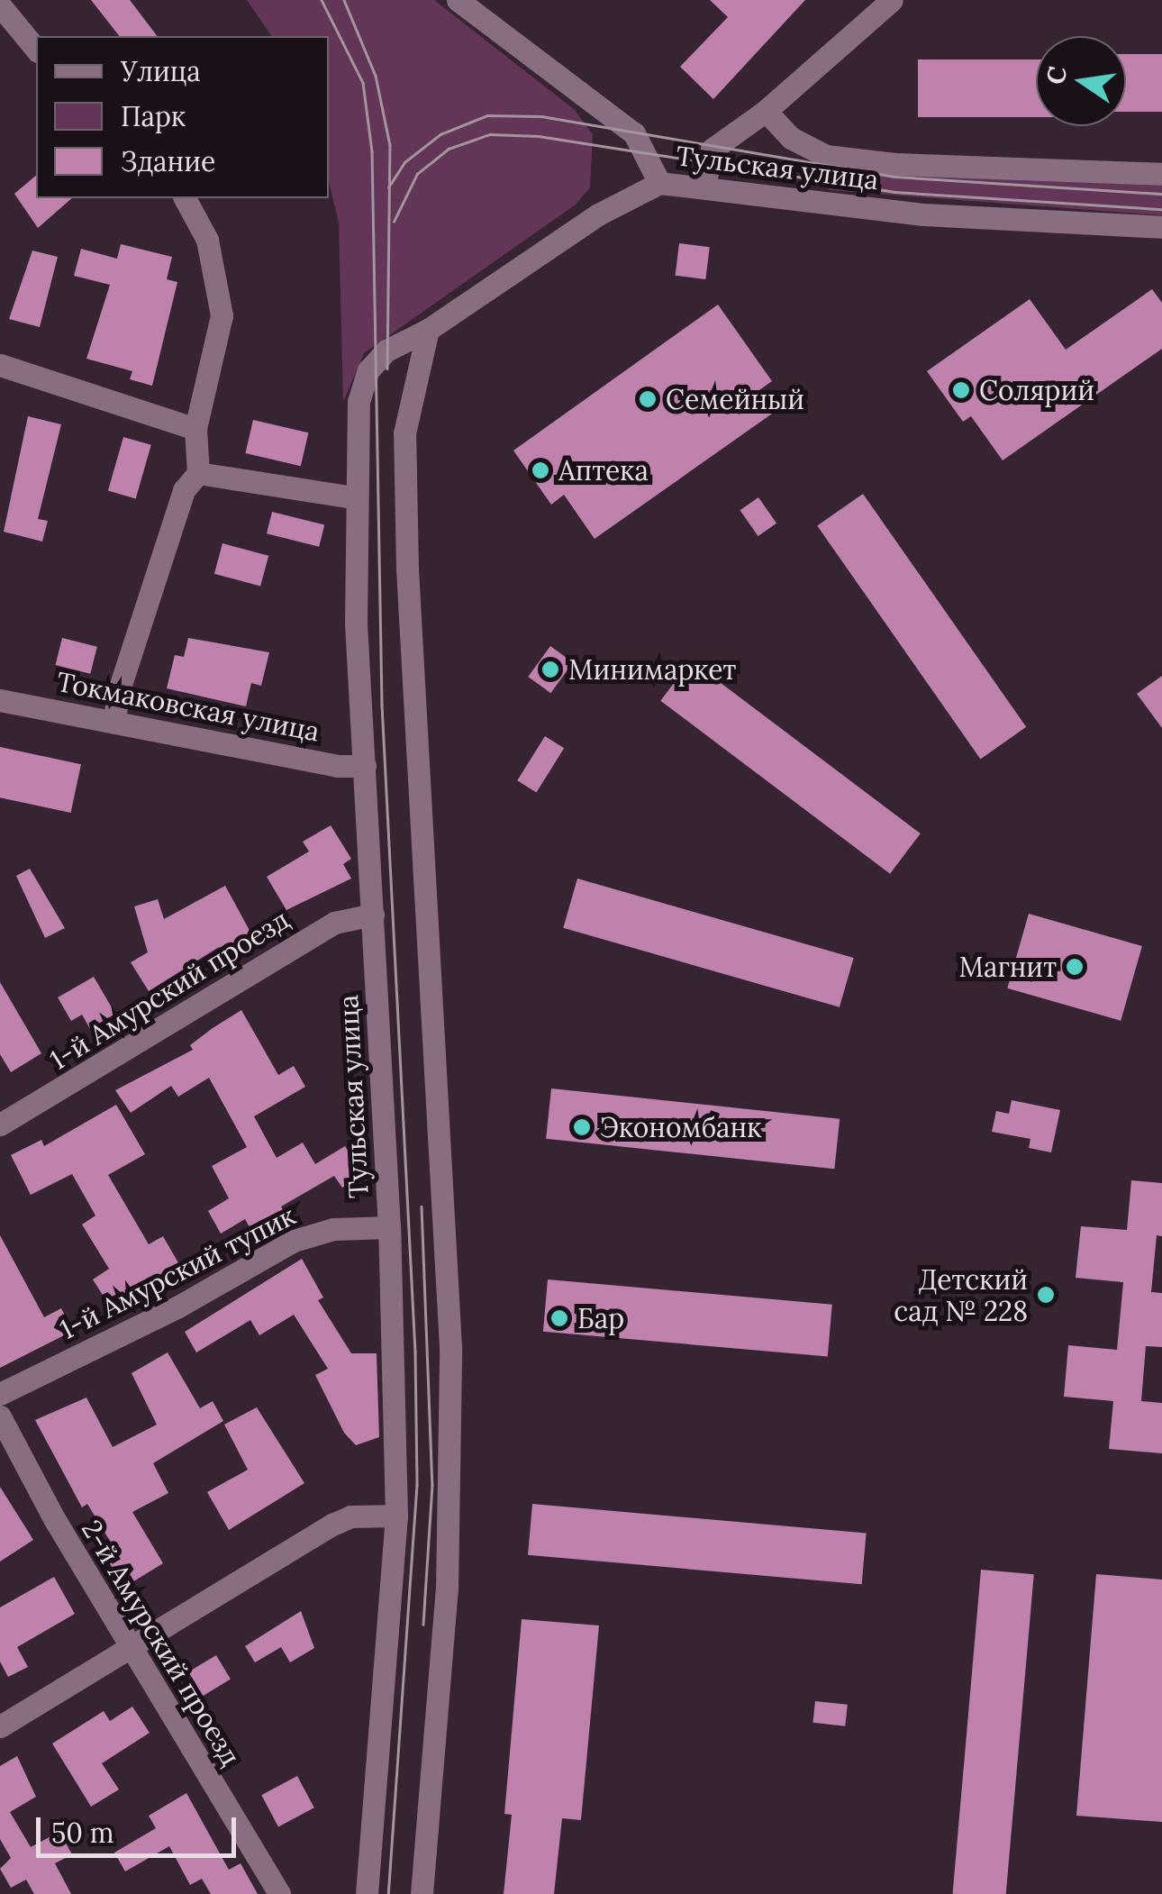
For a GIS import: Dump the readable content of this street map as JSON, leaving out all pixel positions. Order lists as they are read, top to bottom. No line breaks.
{"streets":{"street":["Тульская улица","Токмаковская улица","1-й Амурский проезд","1-й Амурский тупик","2-й Амурский проезд"]},"crossings":[["Тульская улица","Токмаковская улица"],["Тульская улица","1-й Амурский проезд"],["Тульская улица","1-й Амурский тупик"]],"places":["Солярий","Семейный","Аптека","Минимаркет","Магнит","Экономбанк","Детский сад № 228","Бар"],"legend":["Улица","Парк","Здание"],"scale_bar":"50 m","north":"left"}
